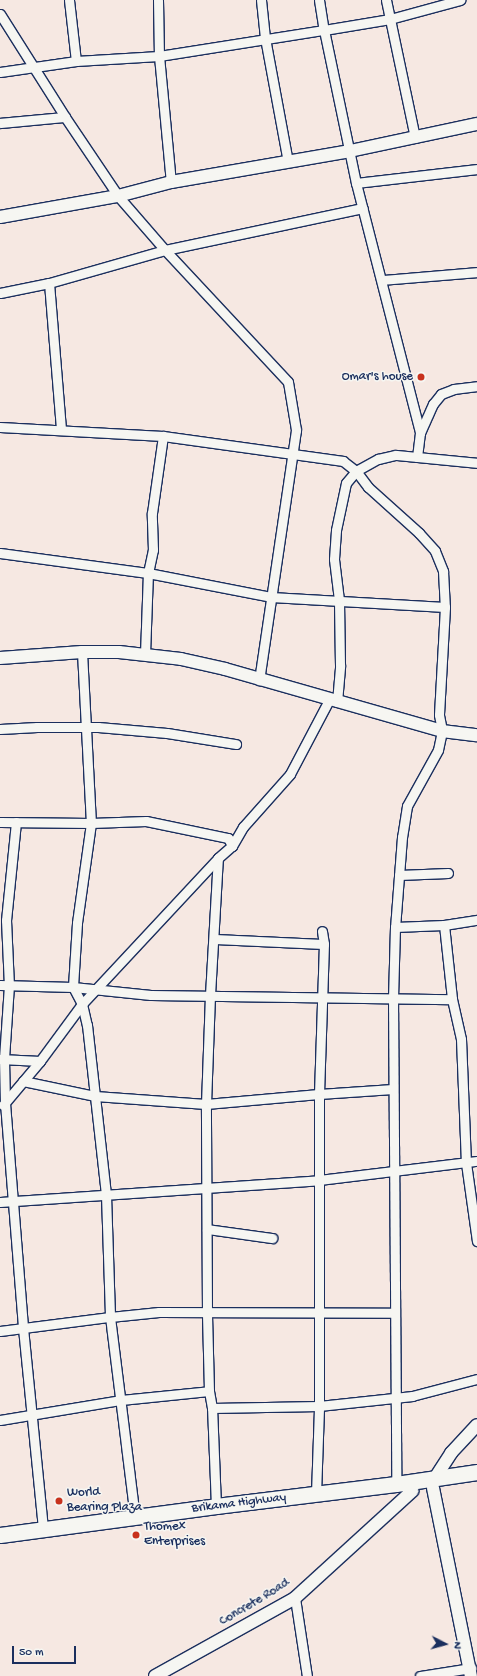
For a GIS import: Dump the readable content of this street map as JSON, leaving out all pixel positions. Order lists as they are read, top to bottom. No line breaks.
{"streets":{"highway":["Brikama Highway"],"street":["Concrete Road"]},"crossings":[["Brikama Highway","Concrete Road"]],"places":["Omar's house","World Bearing Plaza","Thomex Enterprises"],"scale_bar":"50 m","north":"right"}
